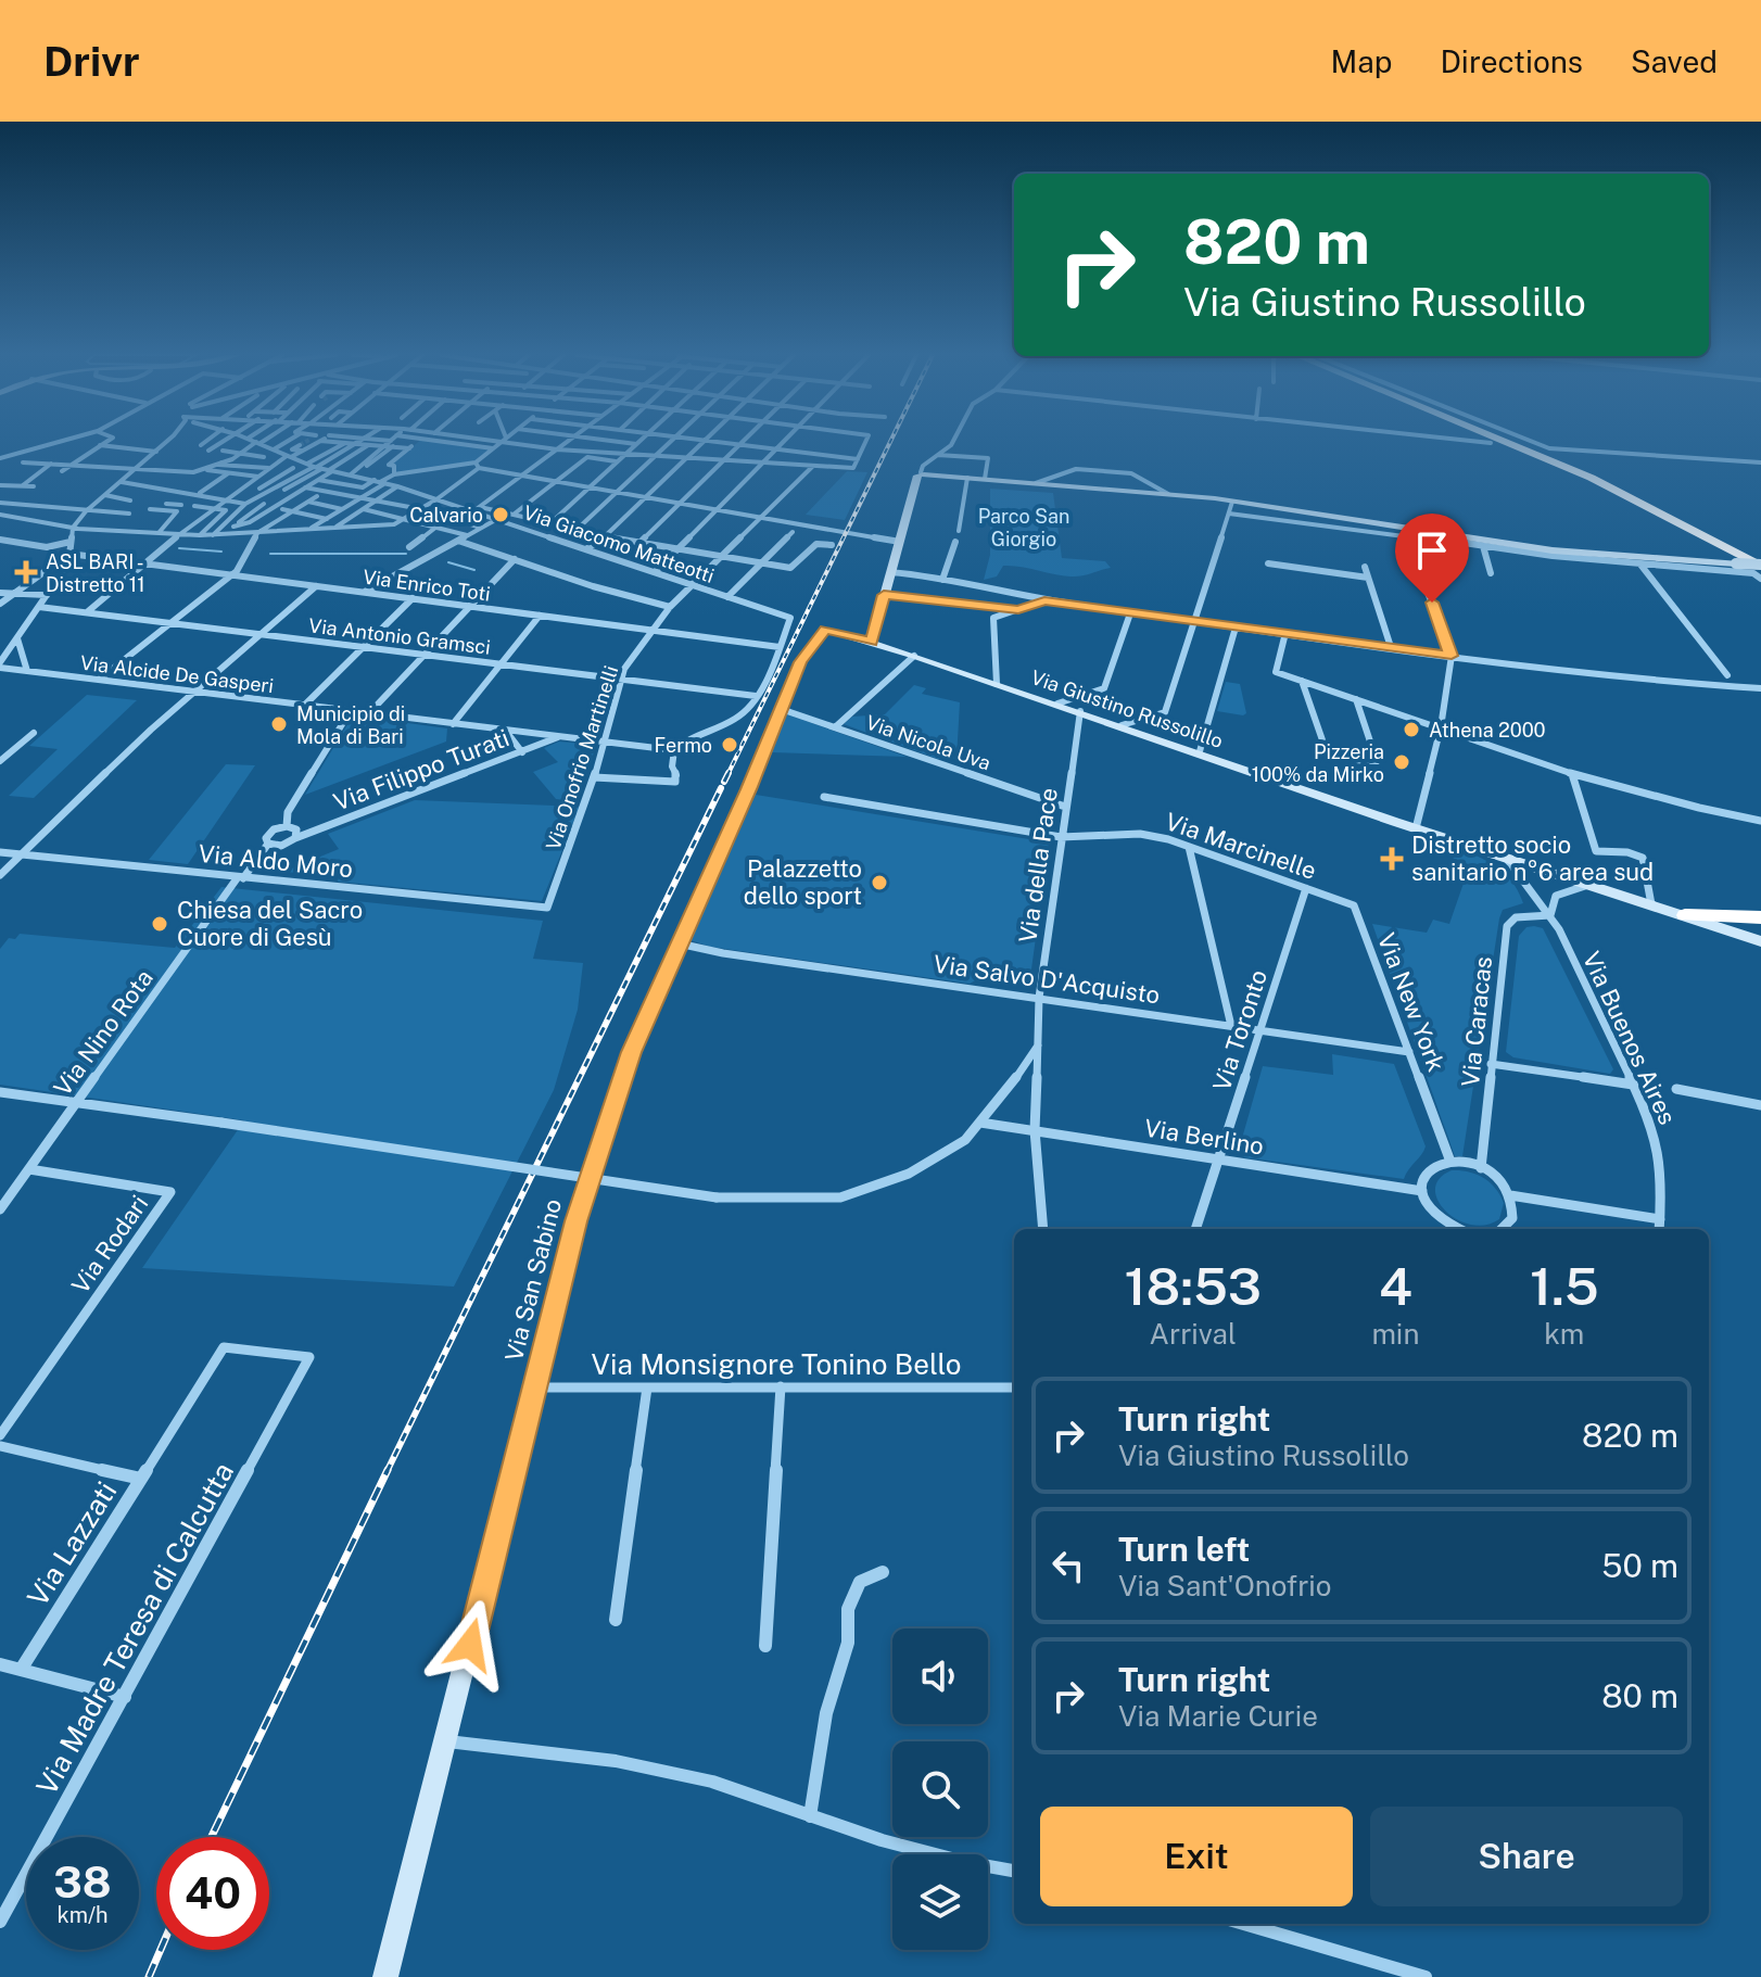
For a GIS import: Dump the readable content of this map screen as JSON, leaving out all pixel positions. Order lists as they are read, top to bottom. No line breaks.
{"streets":{"street":["Via Giacomo Matteotti","Via Enrico Toti","Via Antonio Gramsci","Via Alcide De Gasperi","Via Giustino Russolillo","Via Nicola Uva","Via Onofrio Martinelli","Via Filippo Turati","Via Marcinelle","Via Aldo Moro","Via della Pace","Via Salvo D'Acquisto","Via New York","Via Caracas","Via Toronto","Via Nino Rota","Via Buenos Aires","Via Berlino","Via Rodari","Via San Sabino","Via Monsignore Tonino Bello","Via Lazzati","Via Madre Teresa di Calcutta"]},"crossings":[["Via Giacomo Matteotti","Via Enrico Toti"],["Via Giacomo Matteotti","Via Onofrio Martinelli"],["Via Enrico Toti","Via Onofrio Martinelli"],["Via Antonio Gramsci","Via Onofrio Martinelli"],["Via Alcide De Gasperi","Via Onofrio Martinelli"],["Via Alcide De Gasperi","Via Filippo Turati"],["Via Giustino Russolillo","Via della Pace"],["Via Giustino Russolillo","Via Buenos Aires"],["Via Giustino Russolillo","Via San Sabino"],["Via Nicola Uva","Via della Pace"],["Via Nicola Uva","Via San Sabino"],["Via Onofrio Martinelli","Via Aldo Moro"],["Via Filippo Turati","Via Nino Rota"],["Via Marcinelle","Via della Pace"],["Via Marcinelle","Via New York"],["Via Marcinelle","Via Toronto"],["Via Aldo Moro","Via Nino Rota"],["Via della Pace","Via Salvo D'Acquisto"],["Via della Pace","Via Berlino"],["Via Salvo D'Acquisto","Via New York"],["Via Salvo D'Acquisto","Via Toronto"],["Via Salvo D'Acquisto","Via San Sabino"],["Via Caracas","Via Buenos Aires"],["Via Toronto","Via Berlino"],["Via Nino Rota","Via Rodari"],["Via San Sabino","Via Monsignore Tonino Bello"],["Via Lazzati","Via Madre Teresa di Calcutta"]],"parks":["Parco San Giorgio"],"places":{"other":["Calvario","Municipio di Mola di Bari","Athena 2000","Fermo","Pizzeria 100% da Mirko","Palazzetto dello sport","Chiesa del Sacro Cuore di Gesù"],"health":["ASL BARI - Distretto 11","Distretto socio sanitario n°6 area sud"]},"page":{"header":"Drivr","nav":["Map","Directions","Saved"],"turn":["820 m","Via Giustino Russolillo"],"eta":["18:53","Arrival","4","min","1.5","km"],"list":[{"name":"Turn right","note":"Via Giustino Russolillo","value":"820 m"},{"name":"Turn left","note":"Via Sant'Onofrio","value":"50 m"},{"name":"Turn right","note":"Via Marie Curie","value":"80 m"}],"buttons":["Exit","Share"],"speed":"38 km/h","limit":"40"}}
